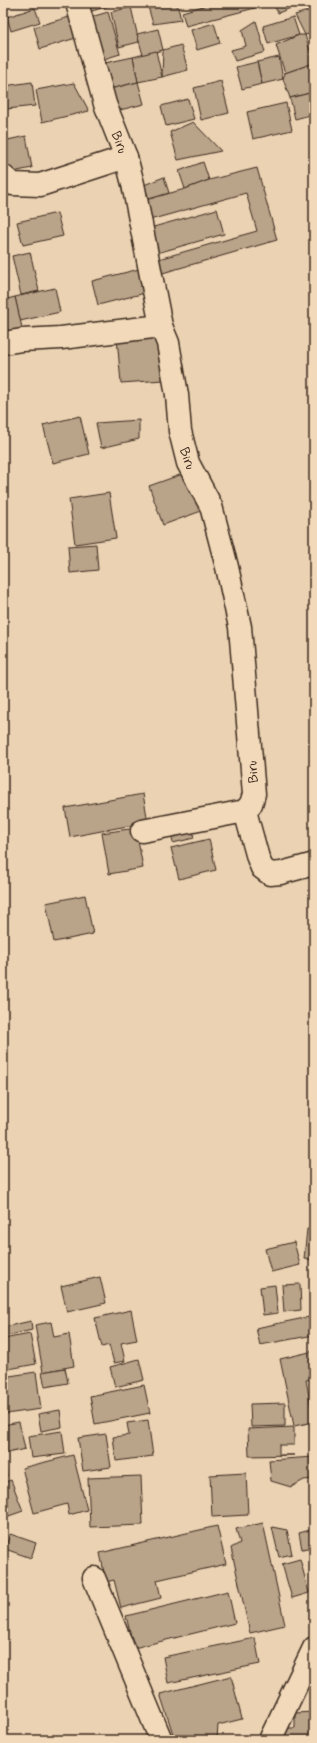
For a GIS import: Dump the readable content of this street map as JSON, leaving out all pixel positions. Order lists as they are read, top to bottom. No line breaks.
{"streets":{"street":["Biru"]}}
